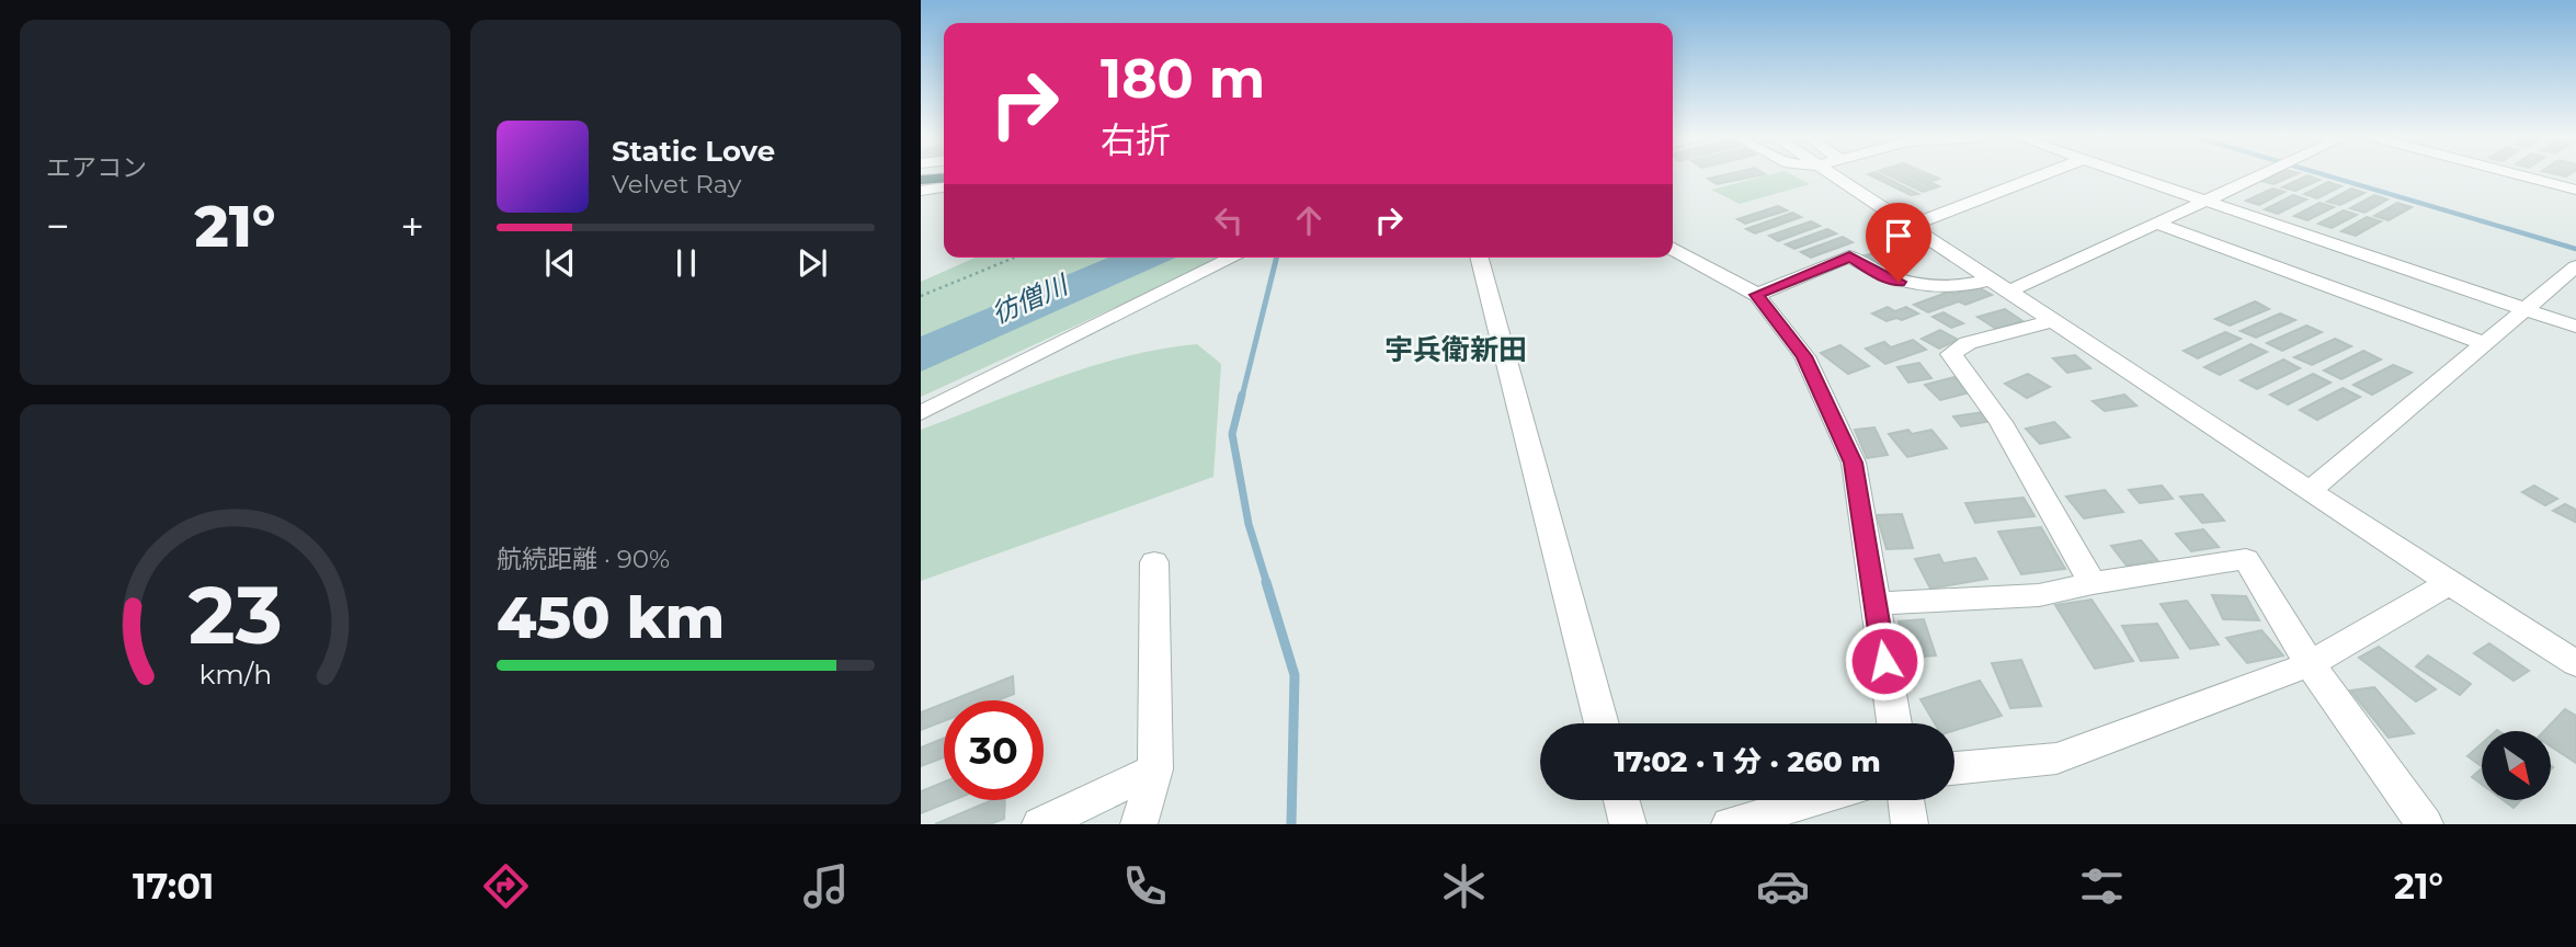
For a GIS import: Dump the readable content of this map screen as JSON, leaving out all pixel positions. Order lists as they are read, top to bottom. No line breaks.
{"districts":["宇兵衛新田"],"water":["彷僧川"],"north":"bottom right","page":{"tile":["エアコン",["航続距離 · 90%","450 km"]],"turn":["180 m","右折"],"song":["Static Love","Velvet Ray"],"heat":["−","21°","+"],"limit":"30","trip":"17:02 · 1 分 · 260 m","tabs":["17:01","21°"],"gauge":["23","km/h"]}}
